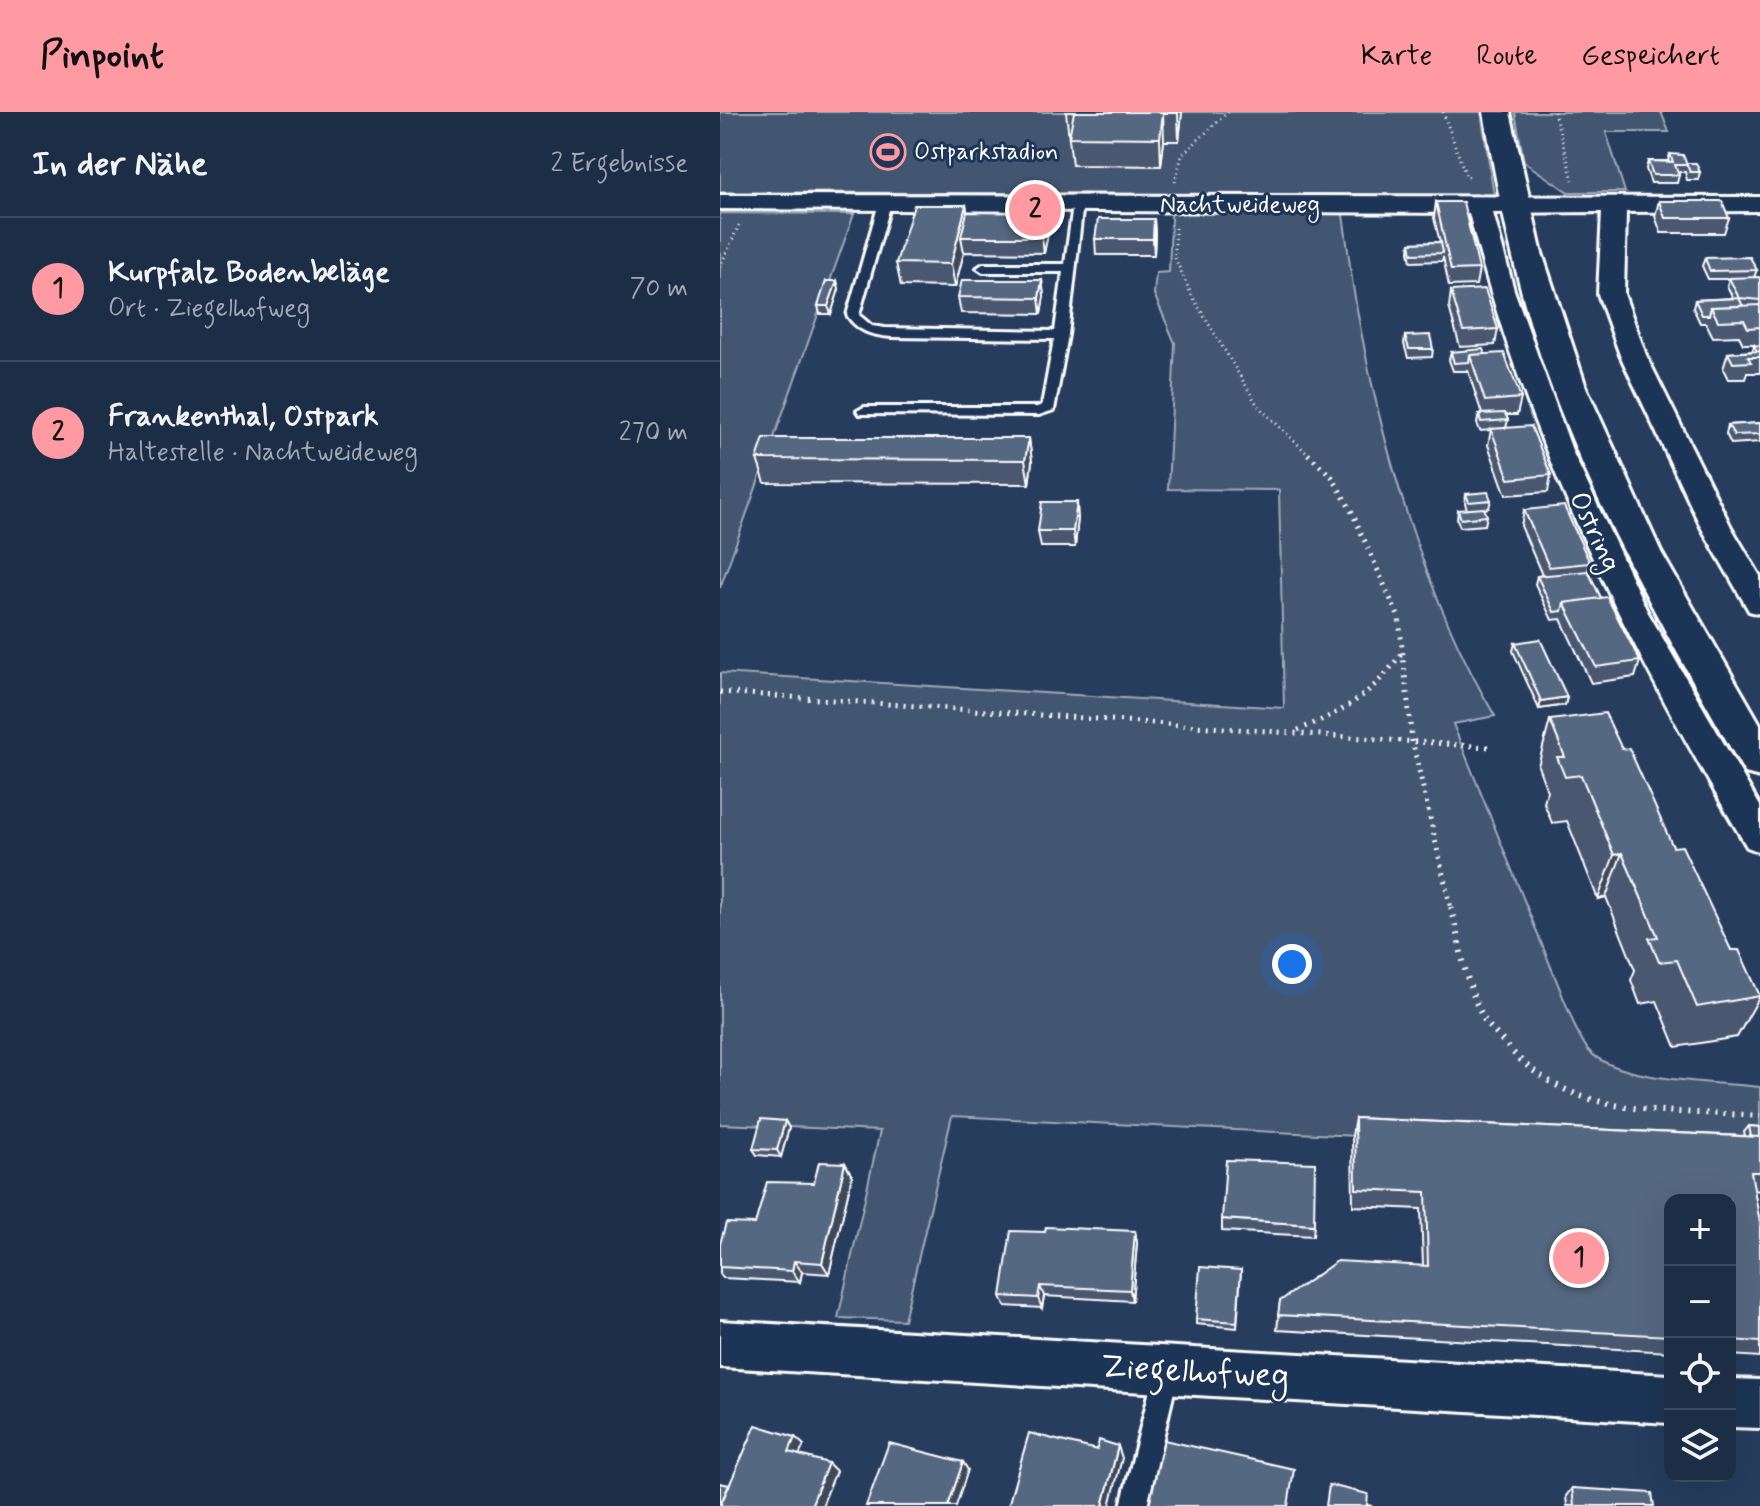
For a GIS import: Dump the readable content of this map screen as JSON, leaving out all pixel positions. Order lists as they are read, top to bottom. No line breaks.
{"streets":{"main road":["Ostring"],"street":["Nachtweideweg","Ziegelhofweg"]},"crossings":[["Nachtweideweg","Ostring"]],"places":{"sports":["Ostparkstadion"]},"page":{"header":"Pinpoint","nav":["Karte","Route","Gespeichert"],"heading":["In der Nähe","2 Ergebnisse"],"pins":["2","1"],"list":[{"mark":"1","name":"Kurpfalz Bodenbeläge","note":"Ort · Ziegelhofweg","value":"70 m"},{"mark":"2","name":"Frankenthal, Ostpark","note":"Haltestelle · Nachtweideweg","value":"270 m"}],"map_buttons":["+","−"]}}
